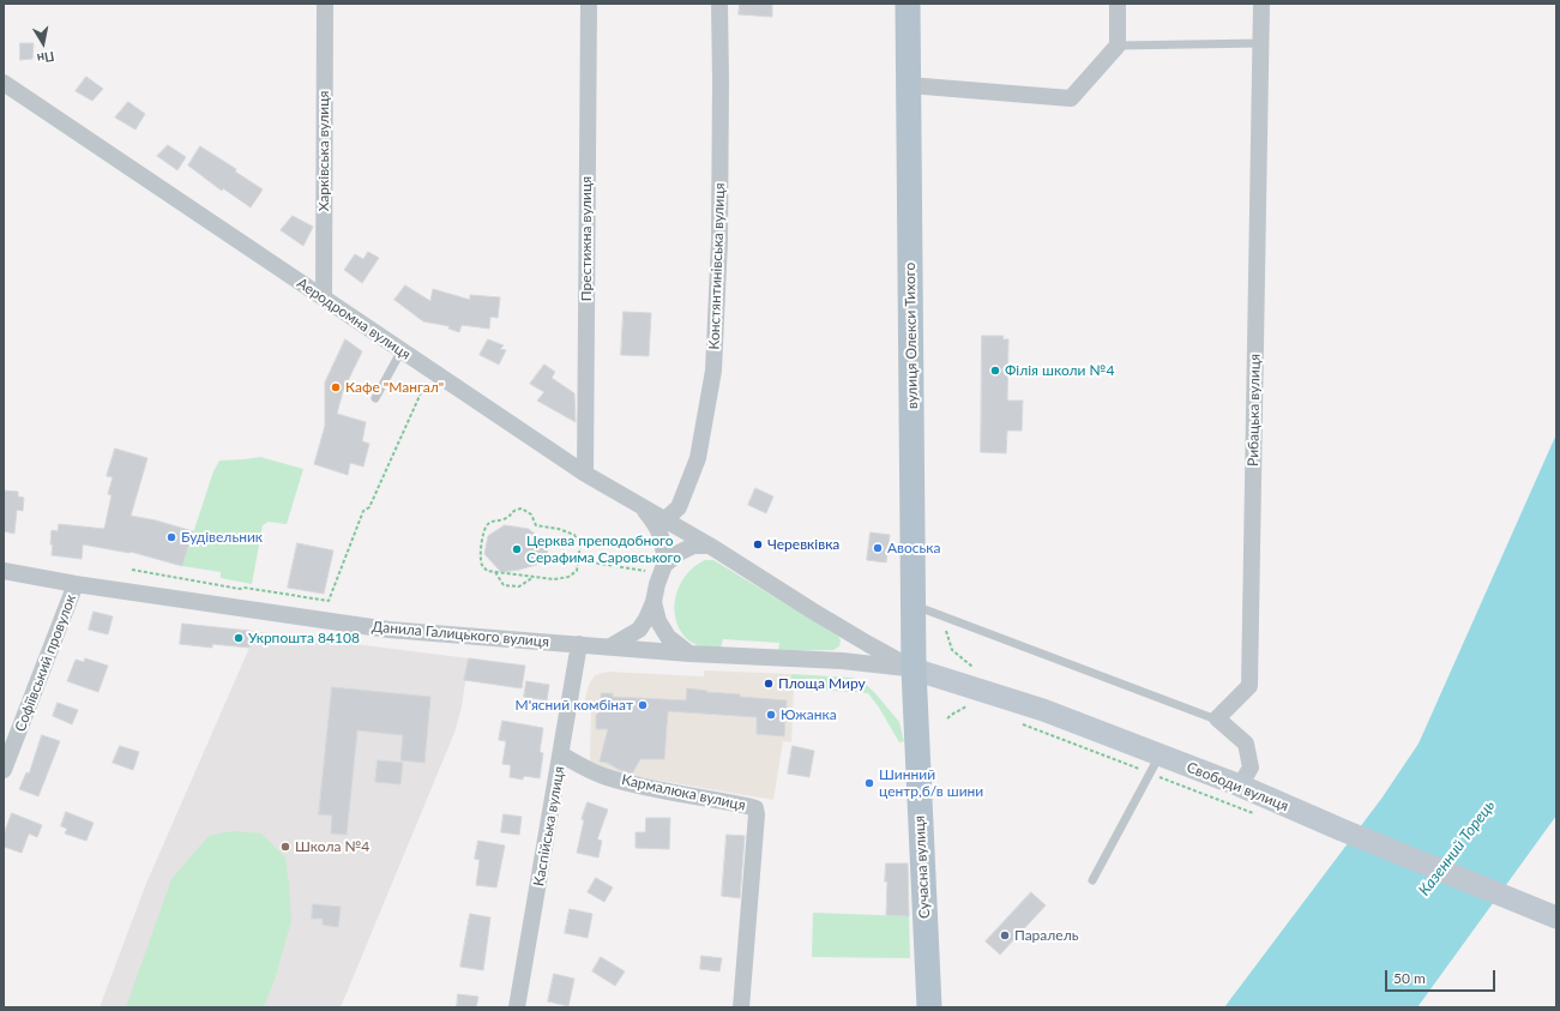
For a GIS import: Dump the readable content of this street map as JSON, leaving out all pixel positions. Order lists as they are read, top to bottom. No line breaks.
{"streets":{"main road":["вулиця Олекси Тихого","Свободи вулиця","Сучасна вулиця"],"street":["Харківська вулиця","Престижна вулиця","Констянтинівська вулиця","Аеродромна вулиця","Рибацька вулиця","Данила Галицького вулиця","Софіївський провулок","Кармалюка вулиця","Каспійська вулиця"]},"crossings":[["Харківська вулиця","Аеродромна вулиця"],["Престижна вулиця","Аеродромна вулиця"],["Констянтинівська вулиця","Аеродромна вулиця"],["вулиця Олекси Тихого","Свободи вулиця"],["вулиця Олекси Тихого","Сучасна вулиця"],["Данила Галицького вулиця","Софіївський провулок"],["Данила Галицького вулиця","Каспійська вулиця"],["Свободи вулиця","Сучасна вулиця"],["Кармалюка вулиця","Каспійська вулиця"]],"water":["Казенний Торець"],"places":["Філія школи №4","Кафе \"Мангал\"","Будівельник","Черевківка","Авоська","Церква преподобного Серафима Саровського","Укрпошта 84108","Площа Миру","М'ясний комбінат","Южанка","Шинний центр,б/в шини","Школа №4","Паралель"],"scale_bar":"50 m","north":"bottom"}
